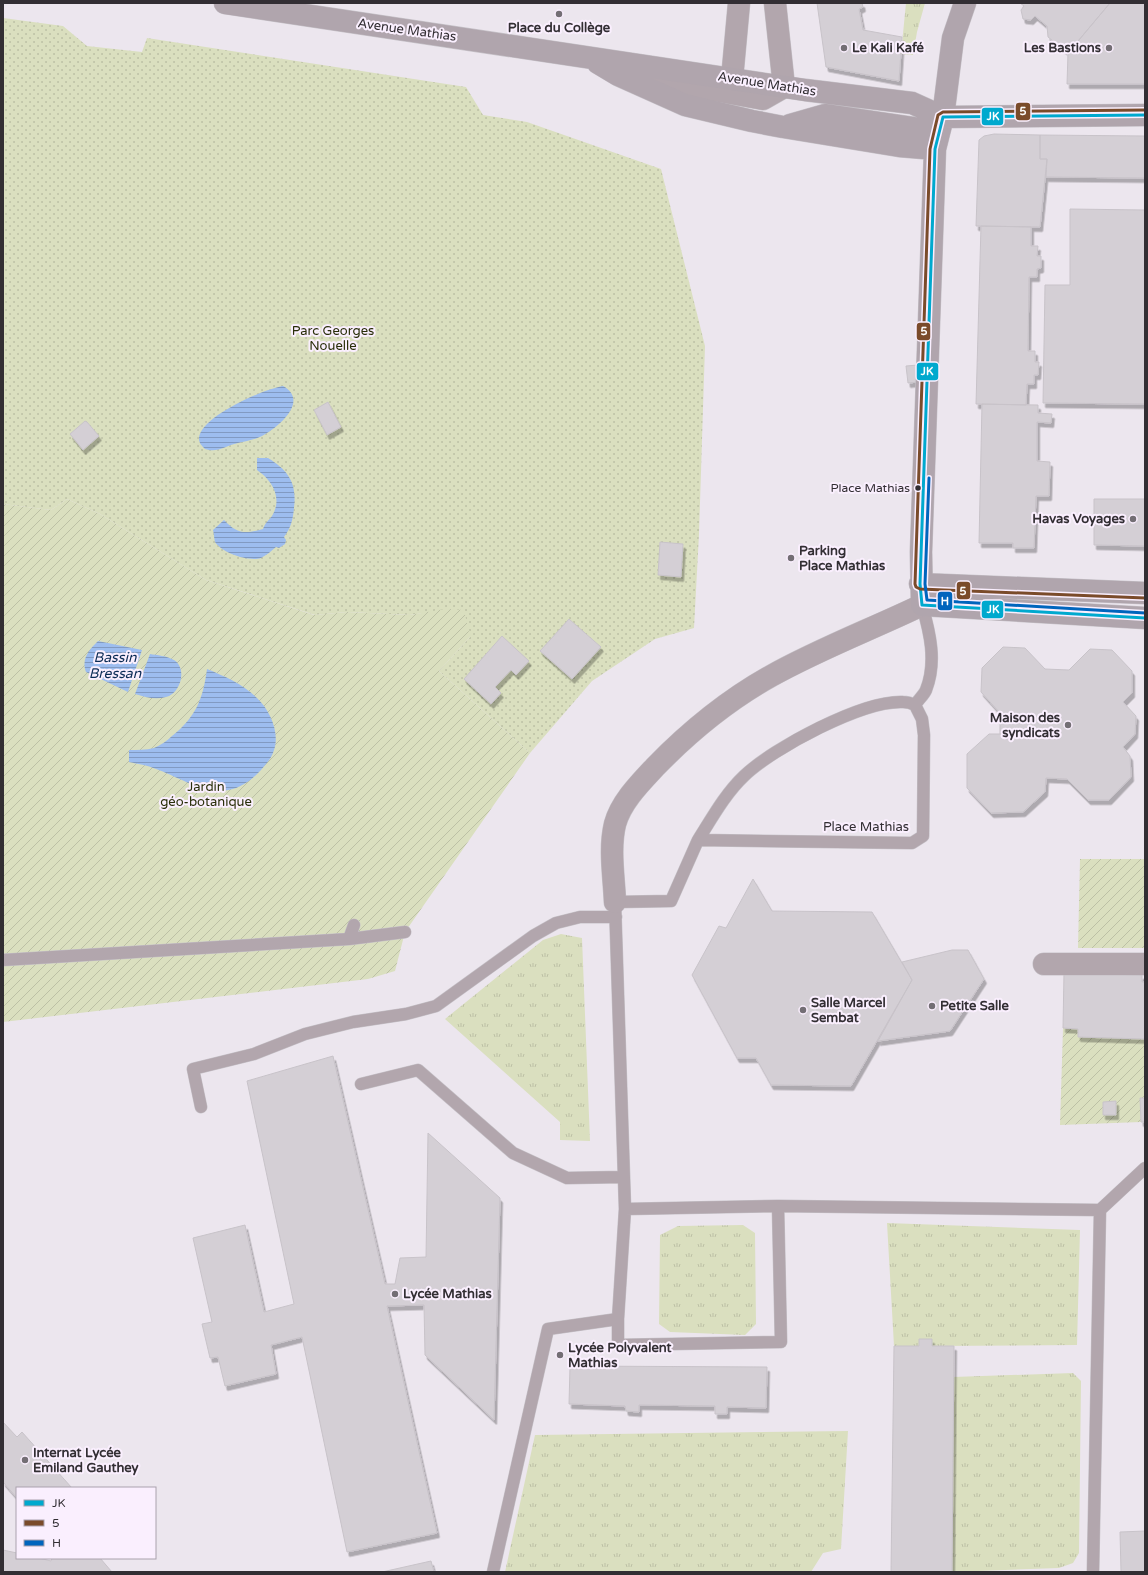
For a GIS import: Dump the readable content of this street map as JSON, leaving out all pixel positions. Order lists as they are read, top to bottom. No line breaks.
{"streets":{"street":["Avenue Mathias"],"lane":["Place Mathias"]},"water":["Bassin Bressan"],"parks":["Parc Georges Nouelle","Jardin géo-botanique"],"places":["Place du Collège","Le Kali Kafé","Les Bastions","Place Mathias","Havas Voyages","Parking Place Mathias","Maison des syndicats","Petite Salle","Salle Marcel Sembat","Lycée Mathias","Lycée Polyvalent Mathias","Internat Lycée Emiland Gauthey"],"lines":["transit line 5","transit line JK","transit line H"],"legend":["JK","5","H"]}
